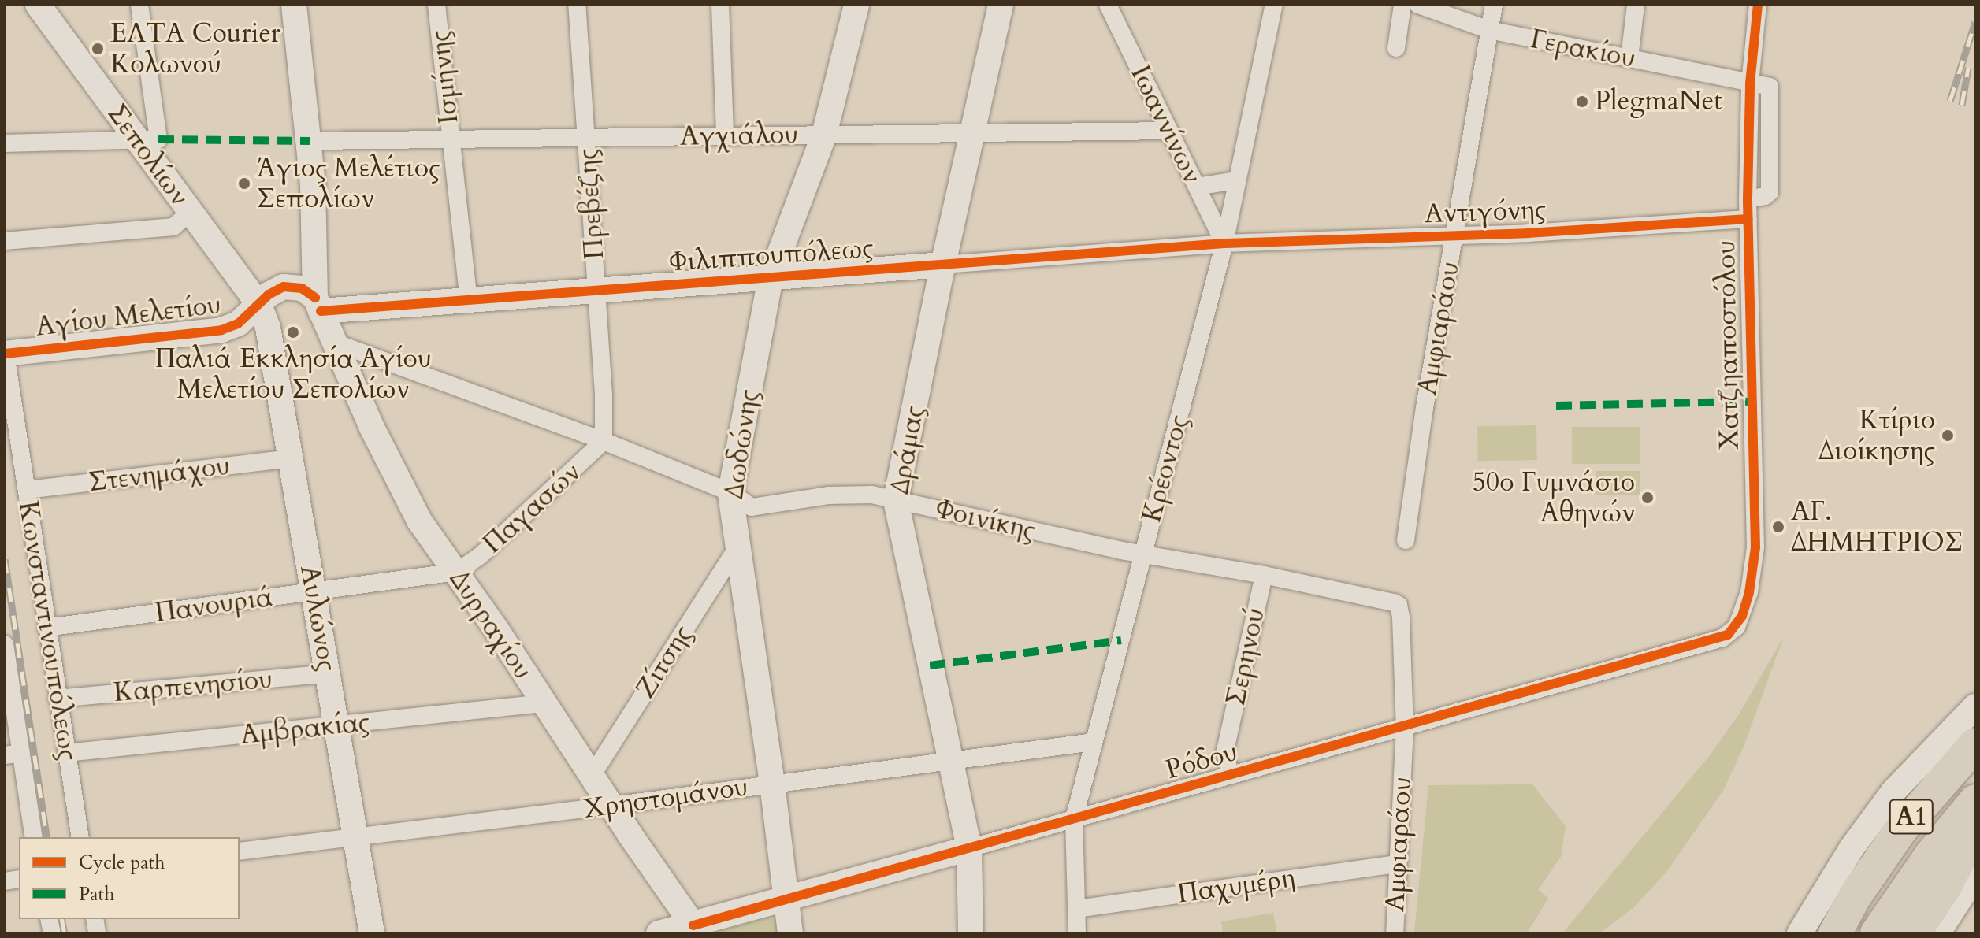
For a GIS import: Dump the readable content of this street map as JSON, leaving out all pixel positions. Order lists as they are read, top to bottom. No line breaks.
{"streets":{"highway":["Α1"],"street":["Γερακίου","Ισμήνης","Ιωαννίνων","Αγχιάλου","Σεπολίων","Πρεβέζης","Αντιγόνης","Φιλιππουπόλεως","Αγίου Μελετίου","Αμφιαράου","Χατζηαποστόλου","Δωδώνης","Δράμας","Κρέοντος","Στενημάχου","Παγασών","Φοινίκης","Πανουριά","Αυλώνος","Δυρραχίου","Κωνσταντινουπόλεως","Σερηνού","Ζίτσης","Καρπενησίου","Αμβρακίας","Ρόδου","Χρηστομάνου","Παχυμέρη"]},"crossings":[["Γερακίου","Αμφιαράου"],["Γερακίου","Χατζηαποστόλου"],["Ισμήνης","Αγχιάλου"],["Ισμήνης","Φιλιππουπόλεως"],["Ιωαννίνων","Αγχιάλου"],["Ιωαννίνων","Αντιγόνης"],["Ιωαννίνων","Φιλιππουπόλεως"],["Ιωαννίνων","Κρέοντος"],["Αγχιάλου","Πρεβέζης"],["Αγχιάλου","Δωδώνης"],["Αγχιάλου","Δράμας"],["Σεπολίων","Αγίου Μελετίου"],["Σεπολίων","Αυλώνος"],["Πρεβέζης","Φιλιππουπόλεως"],["Πρεβέζης","Παγασών"],["Πρεβέζης","Φοινίκης"],["Αντιγόνης","Φιλιππουπόλεως"],["Αντιγόνης","Αμφιαράου"],["Αντιγόνης","Χατζηαποστόλου"],["Αντιγόνης","Κρέοντος"],["Φιλιππουπόλεως","Αγίου Μελετίου"],["Φιλιππουπόλεως","Δωδώνης"],["Φιλιππουπόλεως","Δράμας"],["Φιλιππουπόλεως","Κρέοντος"],["Φιλιππουπόλεως","Δυρραχίου"],["Αγίου Μελετίου","Αυλώνος"],["Αγίου Μελετίου","Δυρραχίου"],["Αγίου Μελετίου","Κωνσταντινουπόλεως"],["Αμφιαράου","Φοινίκης"],["Αμφιαράου","Ρόδου"],["Αμφιαράου","Παχυμέρη"],["Χατζηαποστόλου","Ρόδου"],["Δωδώνης","Φοινίκης"],["Δωδώνης","Ζίτσης"],["Δωδώνης","Ρόδου"],["Δωδώνης","Χρηστομάνου"],["Δράμας","Φοινίκης"],["Δράμας","Ρόδου"],["Δράμας","Χρηστομάνου"],["Κρέοντος","Φοινίκης"],["Κρέοντος","Ρόδου"],["Κρέοντος","Χρηστομάνου"],["Κρέοντος","Παχυμέρη"],["Στενημάχου","Αυλώνος"],["Στενημάχου","Κωνσταντινουπόλεως"],["Παγασών","Φοινίκης"],["Παγασών","Πανουριά"],["Παγασών","Δυρραχίου"],["Φοινίκης","Δυρραχίου"],["Φοινίκης","Σερηνού"],["Πανουριά","Αυλώνος"],["Πανουριά","Δυρραχίου"],["Πανουριά","Κωνσταντινουπόλεως"],["Αυλώνος","Καρπενησίου"],["Αυλώνος","Αμβρακίας"],["Αυλώνος","Χρηστομάνου"],["Δυρραχίου","Ζίτσης"],["Δυρραχίου","Αμβρακίας"],["Δυρραχίου","Ρόδου"],["Δυρραχίου","Χρηστομάνου"],["Κωνσταντινουπόλεως","Καρπενησίου"],["Κωνσταντινουπόλεως","Αμβρακίας"],["Σερηνού","Ρόδου"]],"places":["ΕΛΤΑ Courier Κολωνού","PlegmaNet","Άγιος Μελέτιος Σεπολίων","Παλιά Εκκλησία Αγίου Μελετίου Σεπολίων","Κτίριο Διοίκησης","50ο Γυμνάσιο Αθηνών","ΑΓ. ΔΗΜΗΤΡΙΟΣ"],"legend":["Cycle path","Path"]}
